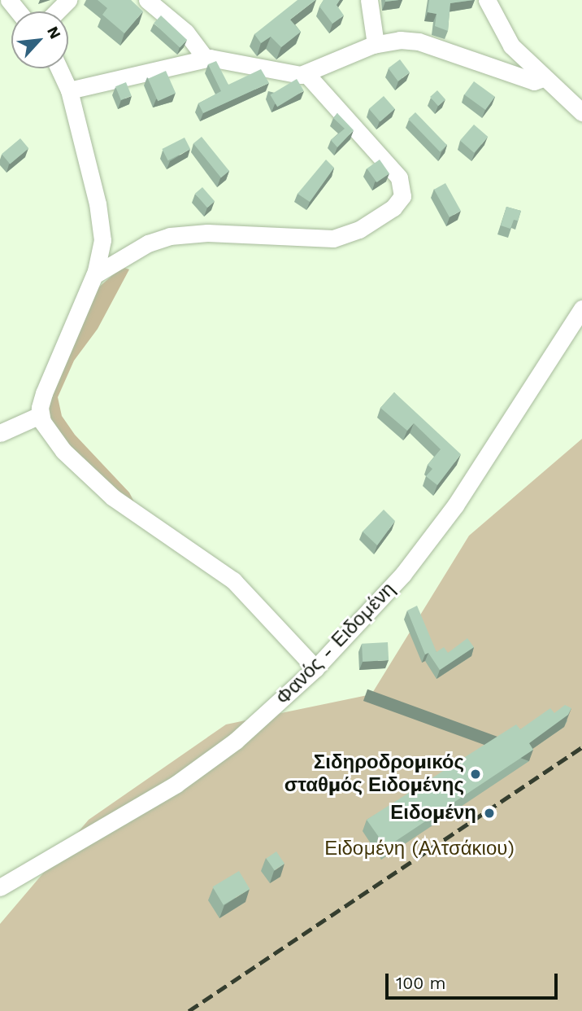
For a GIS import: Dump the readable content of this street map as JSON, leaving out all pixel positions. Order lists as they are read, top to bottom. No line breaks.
{"streets":{"street":["Φανός - Ειδομένη"]},"parks":["Ειδομένη (Αλτσάκιου)"],"places":["Σιδηροδρομικός σταθμός Ειδομένης","Ειδομένη"],"scale_bar":"100 m","north":"top right"}
